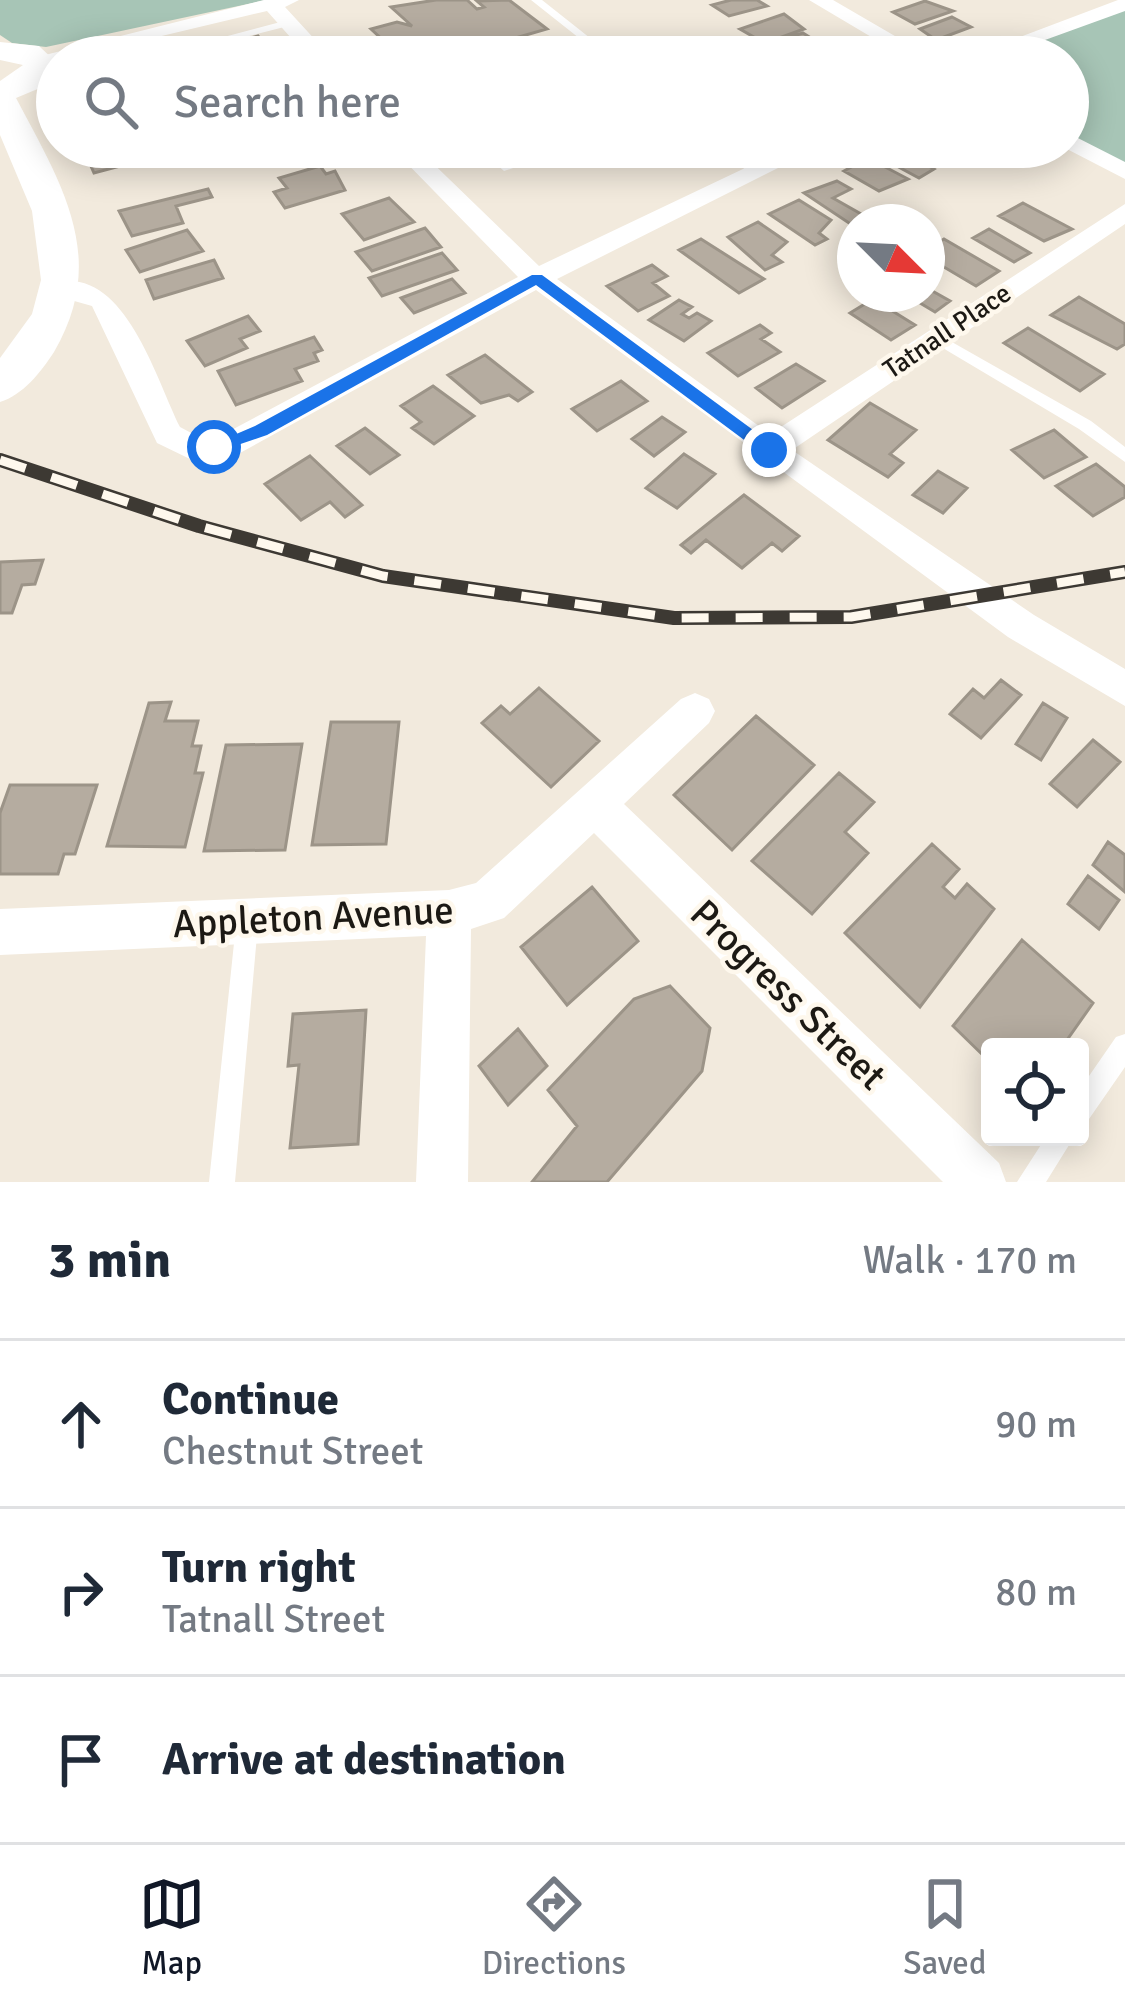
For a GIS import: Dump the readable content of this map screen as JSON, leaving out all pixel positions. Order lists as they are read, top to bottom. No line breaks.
{"streets":{"street":["Tatnall Place","Appleton Avenue","Progress Street"]},"crossings":[["Appleton Avenue","Progress Street"]],"north":"bottom right","page":{"search":"Search here","heading":["3 min","Walk · 170 m"],"list":[["Continue","Chestnut Street","90 m"],["Turn right","Tatnall Street","80 m"],"Arrive at destination"],"nav":["Map","Directions","Saved"]}}
